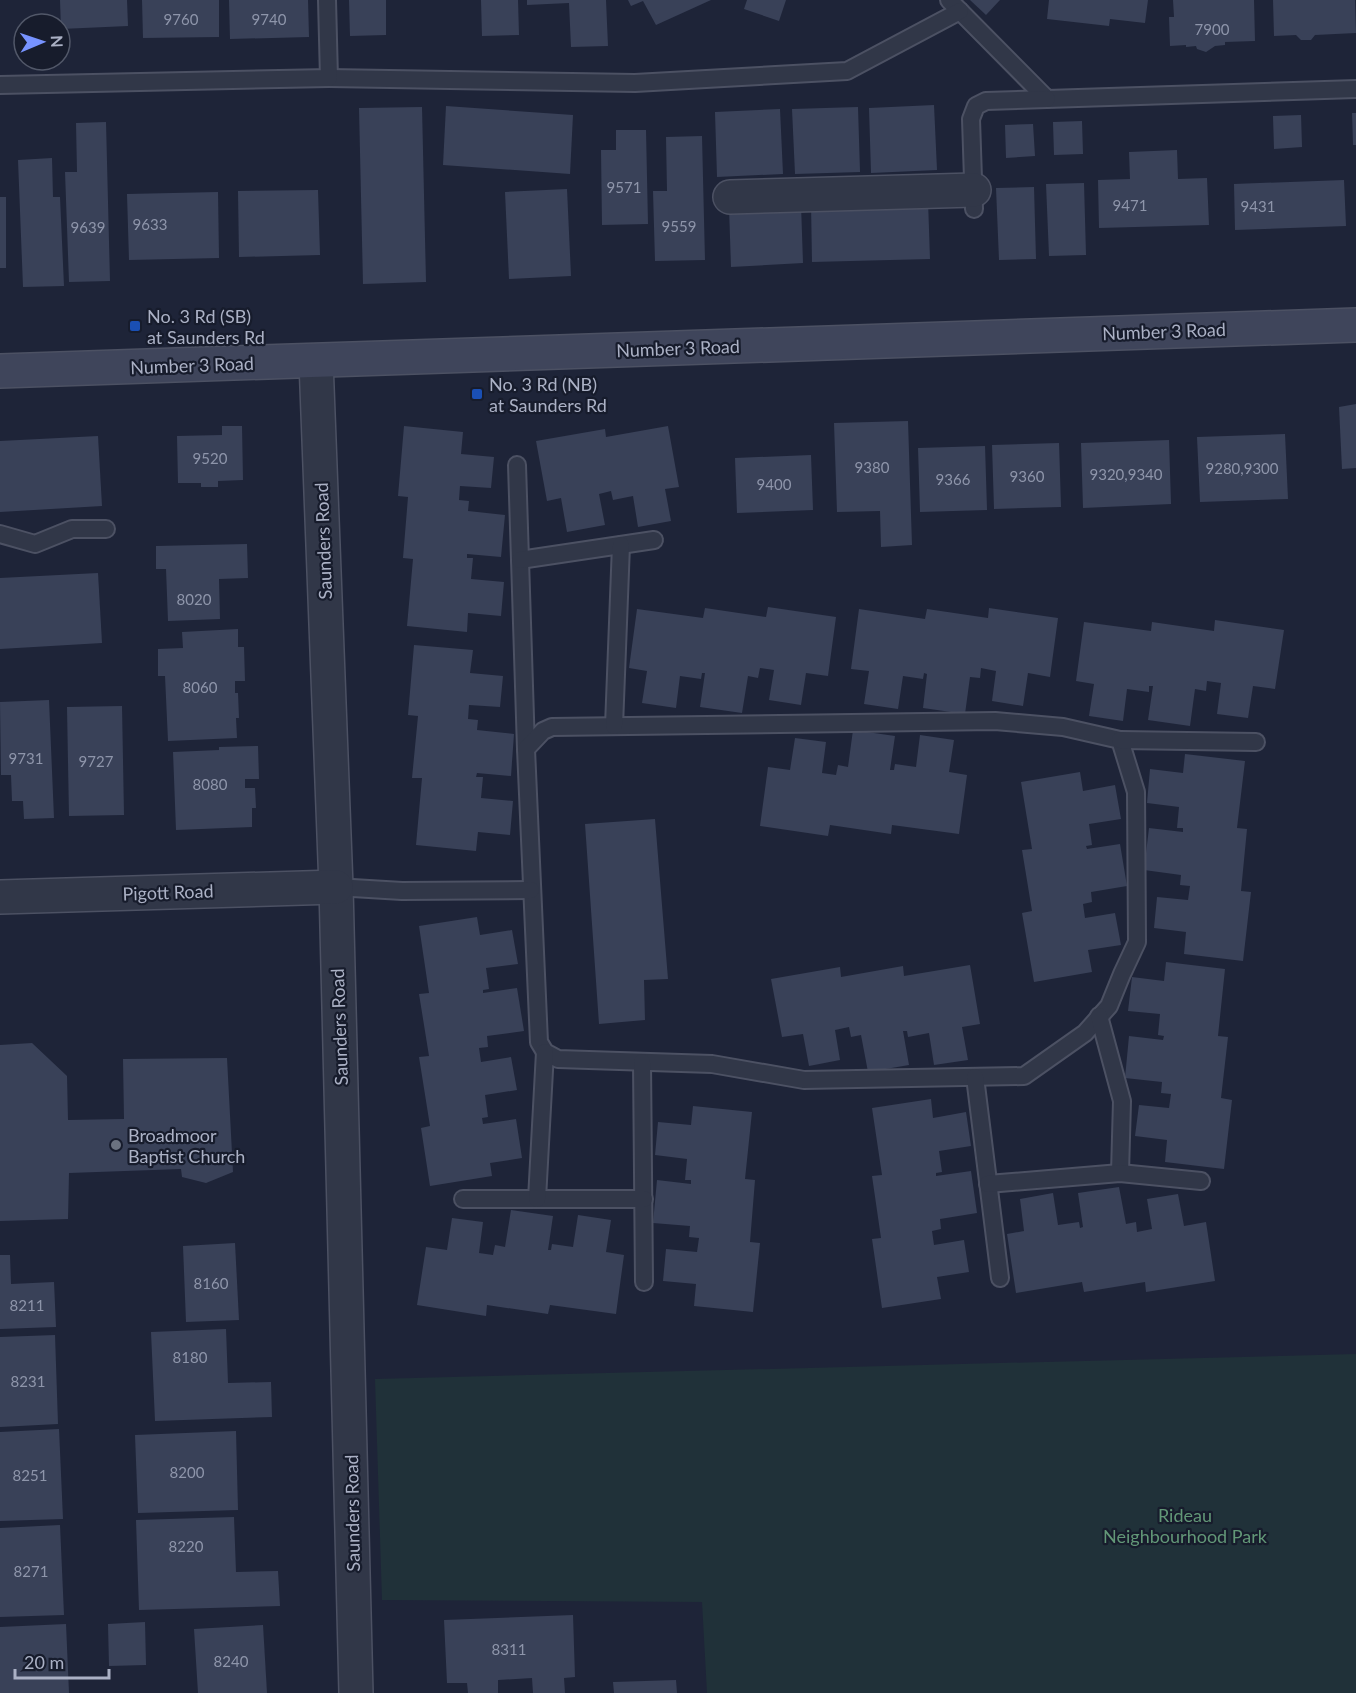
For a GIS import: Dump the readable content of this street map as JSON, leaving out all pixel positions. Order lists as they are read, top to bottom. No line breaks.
{"streets":{"main road":["Number 3 Road"],"street":["Saunders Road","Pigott Road"]},"crossings":[["Number 3 Road","Saunders Road"],["Saunders Road","Pigott Road"]],"parks":["Rideau Neighbourhood Park"],"places":{"transit":["No. 3 Rd (SB) at Saunders Rd","No. 3 Rd (NB) at Saunders Rd"],"other":["Broadmoor Baptist Church"]},"house_numbers":["9760","9740","7900","9571","9471","9431","9633","9559","9639","9520","9380","9280,9300","9320,9340","9360","9366","9400","8020","8060","9731","9727","8080","8160","8211","8180","8231","8200","8251","8220","8271","8311","8240"],"scale_bar":"20 m","north":"right"}
